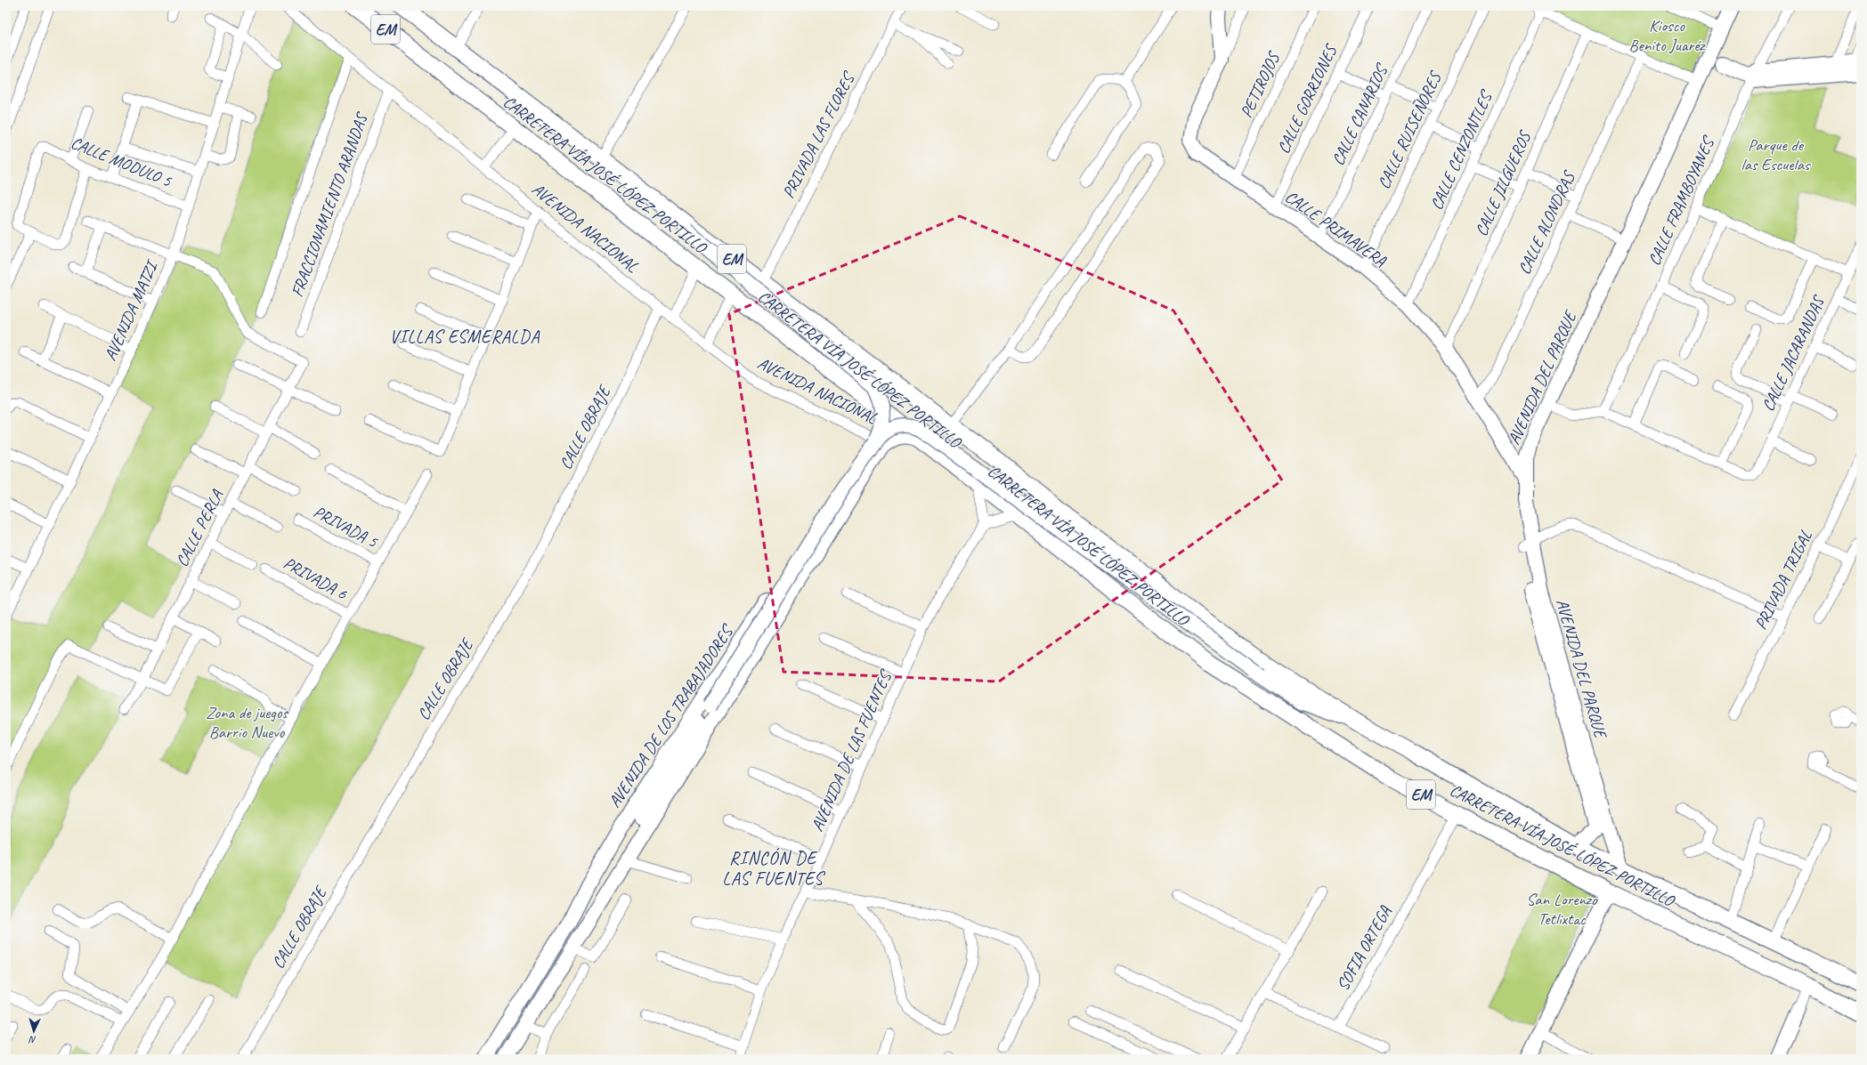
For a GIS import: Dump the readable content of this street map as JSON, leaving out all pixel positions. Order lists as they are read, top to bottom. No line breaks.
{"streets":{"main road":["EM","CARRETERA VÍA JOSÉ LÓPEZ PORTILLO","CALLE PRIMAVERA","AVENIDA DEL PARQUE","AVENIDA DE LOS TRABAJADORES"],"street":["PETIROJOS","CALLE GORRIONES","CALLE CANARIOS","CALLE RUISEÑORES","PRIVADA LAS FLORES","CALLE CENZONTLES","CALLE MODULO 5","CALLE JILGUEROS","CALLE FRAMBOYANES","FRACCIONAMIENTO ARANDAS","CALLE ALONDRAS","AVENIDA NACIONAL","AVENIDA MATZI","CALLE JACARANDAS","CALLE OBRAJE","PRIVADA 5","CALLE PERLA","PRIVADA 6","PRIVADA TRIGAL","AVENIDA DE LAS FUENTES","SOFIA ORTEGA"]},"crossings":[["PETIROJOS","CALLE PRIMAVERA"],["CALLE GORRIONES","CALLE PRIMAVERA"],["CALLE CANARIOS","CALLE PRIMAVERA"],["CALLE RUISEÑORES","CALLE PRIMAVERA"],["PRIVADA LAS FLORES","CARRETERA VÍA JOSÉ LÓPEZ PORTILLO"],["CALLE CENZONTLES","CALLE PRIMAVERA"],["CALLE MODULO 5","AVENIDA MATZI"],["CARRETERA VÍA JOSÉ LÓPEZ PORTILLO","AVENIDA DEL PARQUE"],["CARRETERA VÍA JOSÉ LÓPEZ PORTILLO","AVENIDA DE LOS TRABAJADORES"],["CARRETERA VÍA JOSÉ LÓPEZ PORTILLO","SOFIA ORTEGA"],["CALLE JILGUEROS","CALLE PRIMAVERA"],["FRACCIONAMIENTO ARANDAS","AVENIDA NACIONAL"],["CALLE ALONDRAS","CALLE PRIMAVERA"],["AVENIDA NACIONAL","CALLE OBRAJE"],["AVENIDA NACIONAL","AVENIDA DE LOS TRABAJADORES"],["CALLE PRIMAVERA","AVENIDA DEL PARQUE"],["AVENIDA MATZI","CALLE PERLA"]],"districts":["VILLAS ESMERALDA","RINCÓN DE LAS FUENTES"],"parks":["Kiosco Benito Juaréz","Parque de las Escuelas","Zona de juegos Barrio Nuevo","San Lorenzo Tetlixtac"],"north":"bottom"}
